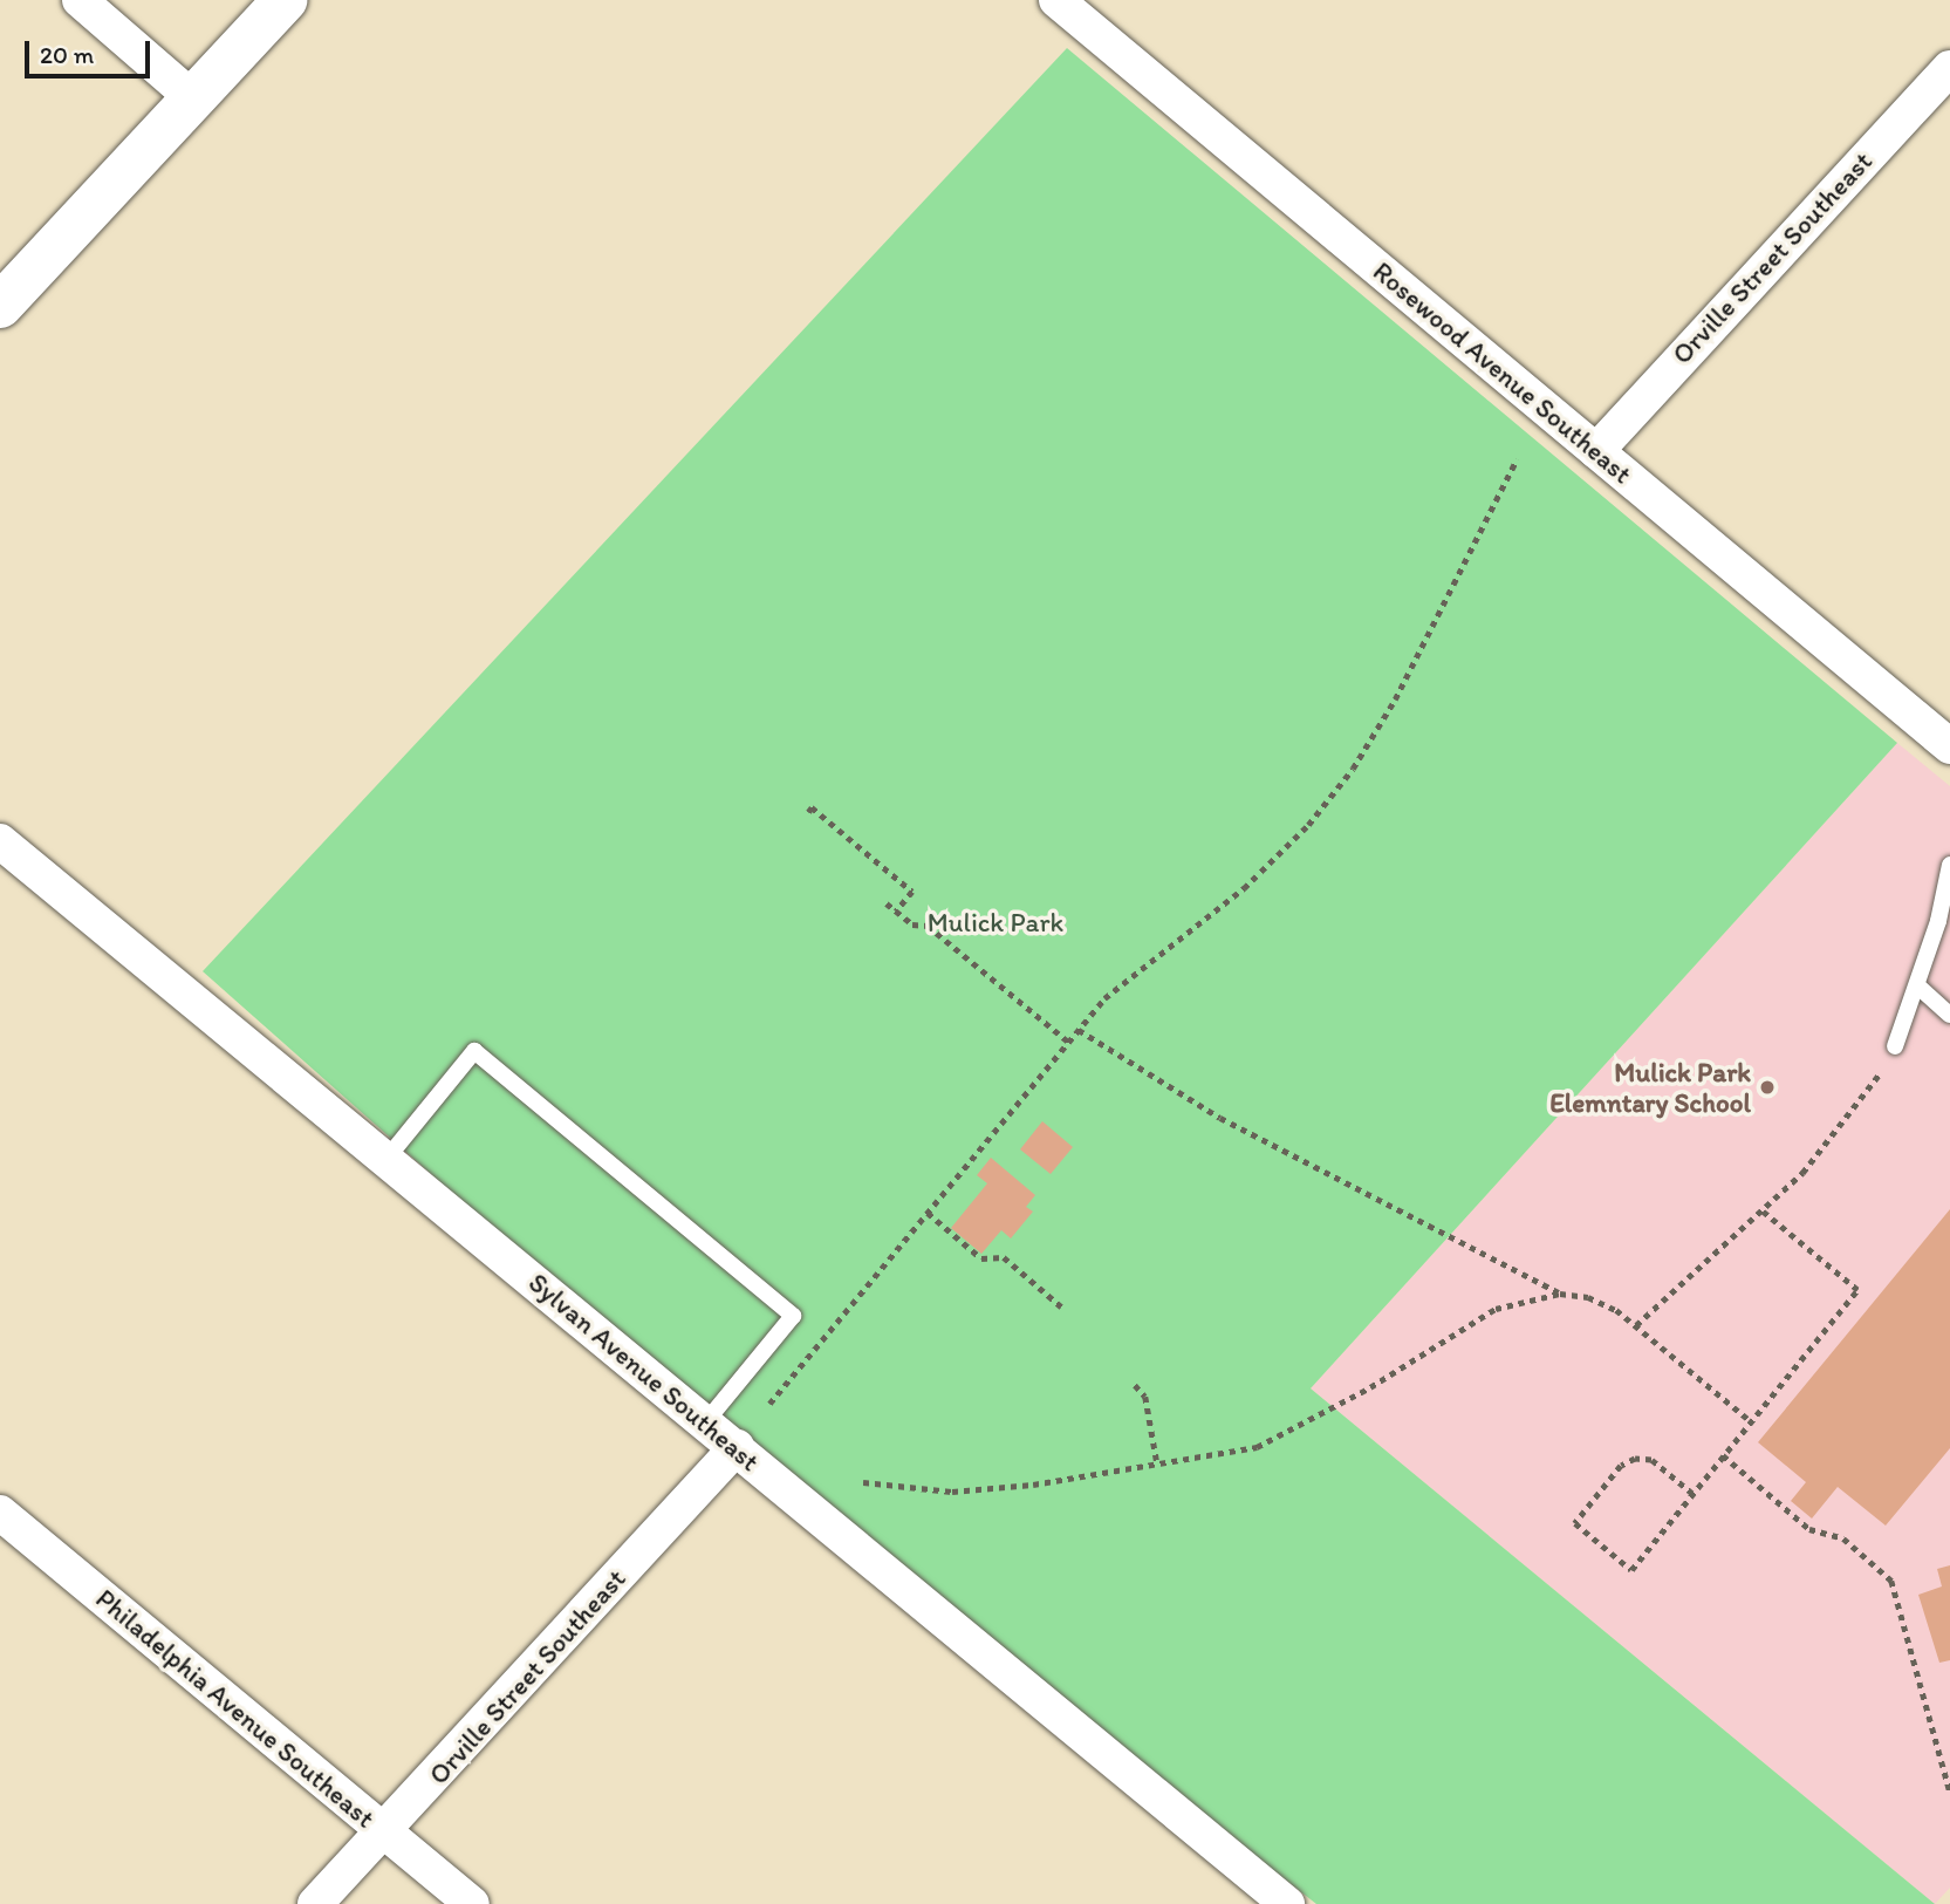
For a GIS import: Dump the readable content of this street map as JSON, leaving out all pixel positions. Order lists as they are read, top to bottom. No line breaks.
{"streets":{"street":["Orville Street Southeast","Rosewood Avenue Southeast","Sylvan Avenue Southeast","Philadelphia Avenue Southeast"]},"crossings":[["Orville Street Southeast","Rosewood Avenue Southeast"],["Orville Street Southeast","Sylvan Avenue Southeast"],["Orville Street Southeast","Philadelphia Avenue Southeast"]],"parks":["Mulick Park"],"places":["Mulick Park Elemntary School"],"scale_bar":"20 m"}
